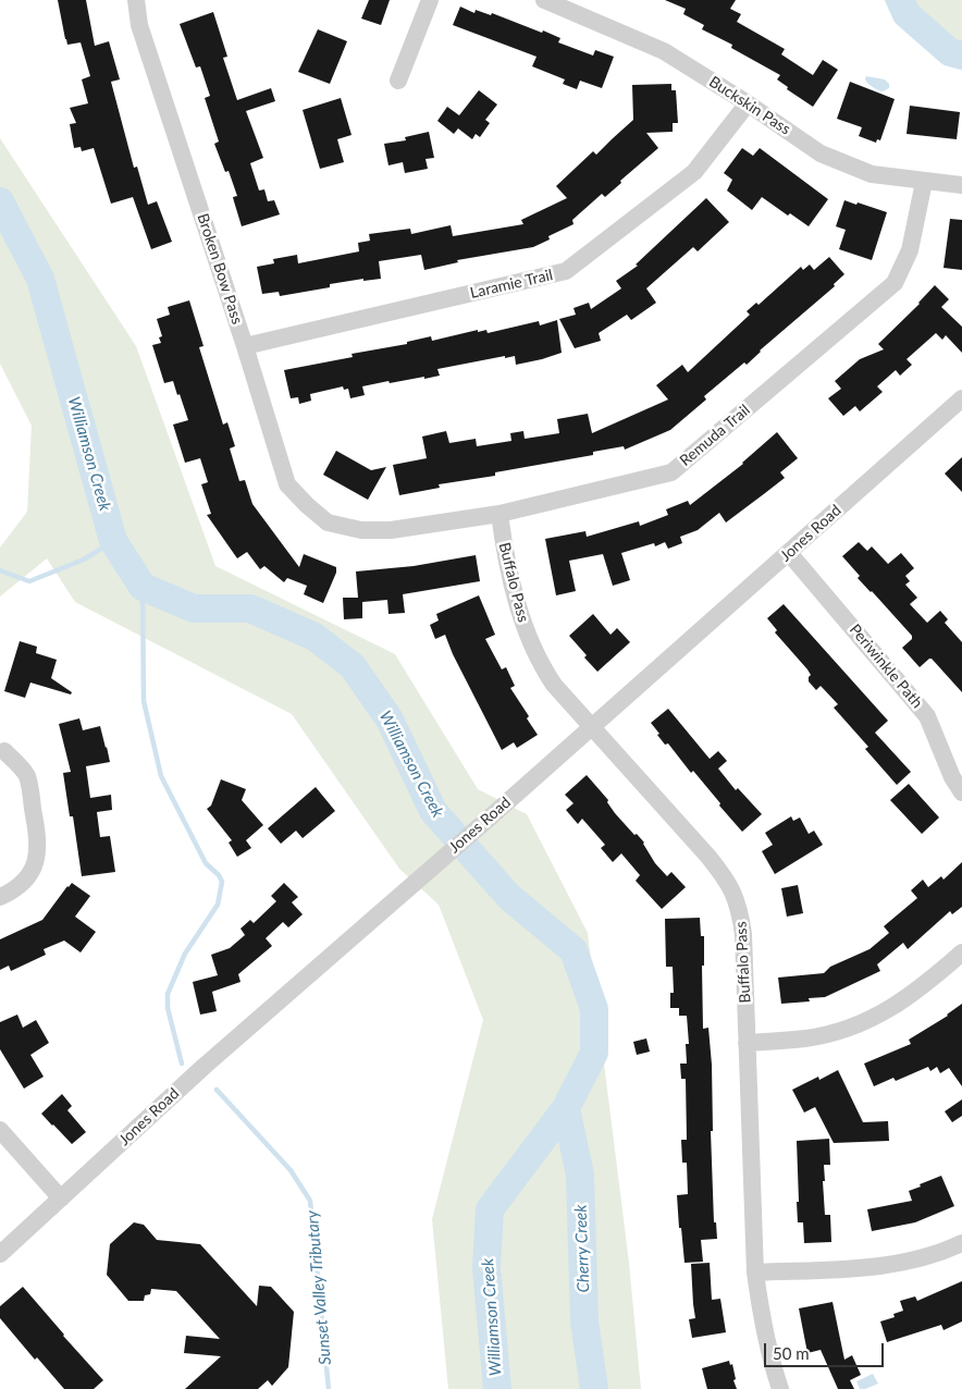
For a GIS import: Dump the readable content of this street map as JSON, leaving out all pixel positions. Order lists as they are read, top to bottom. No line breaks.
{"streets":{"street":["Buckskin Pass","Broken Bow Pass","Laramie Trail","Remuda Trail","Jones Road","Buffalo Pass","Periwinkle Path"]},"crossings":[["Buckskin Pass","Laramie Trail"],["Buckskin Pass","Remuda Trail"],["Broken Bow Pass","Laramie Trail"],["Broken Bow Pass","Remuda Trail"],["Remuda Trail","Buffalo Pass"],["Jones Road","Buffalo Pass"],["Jones Road","Periwinkle Path"]],"water":["Williamson Creek","Cherry Creek","Sunset Valley Tributary"],"scale_bar":"50 m"}
